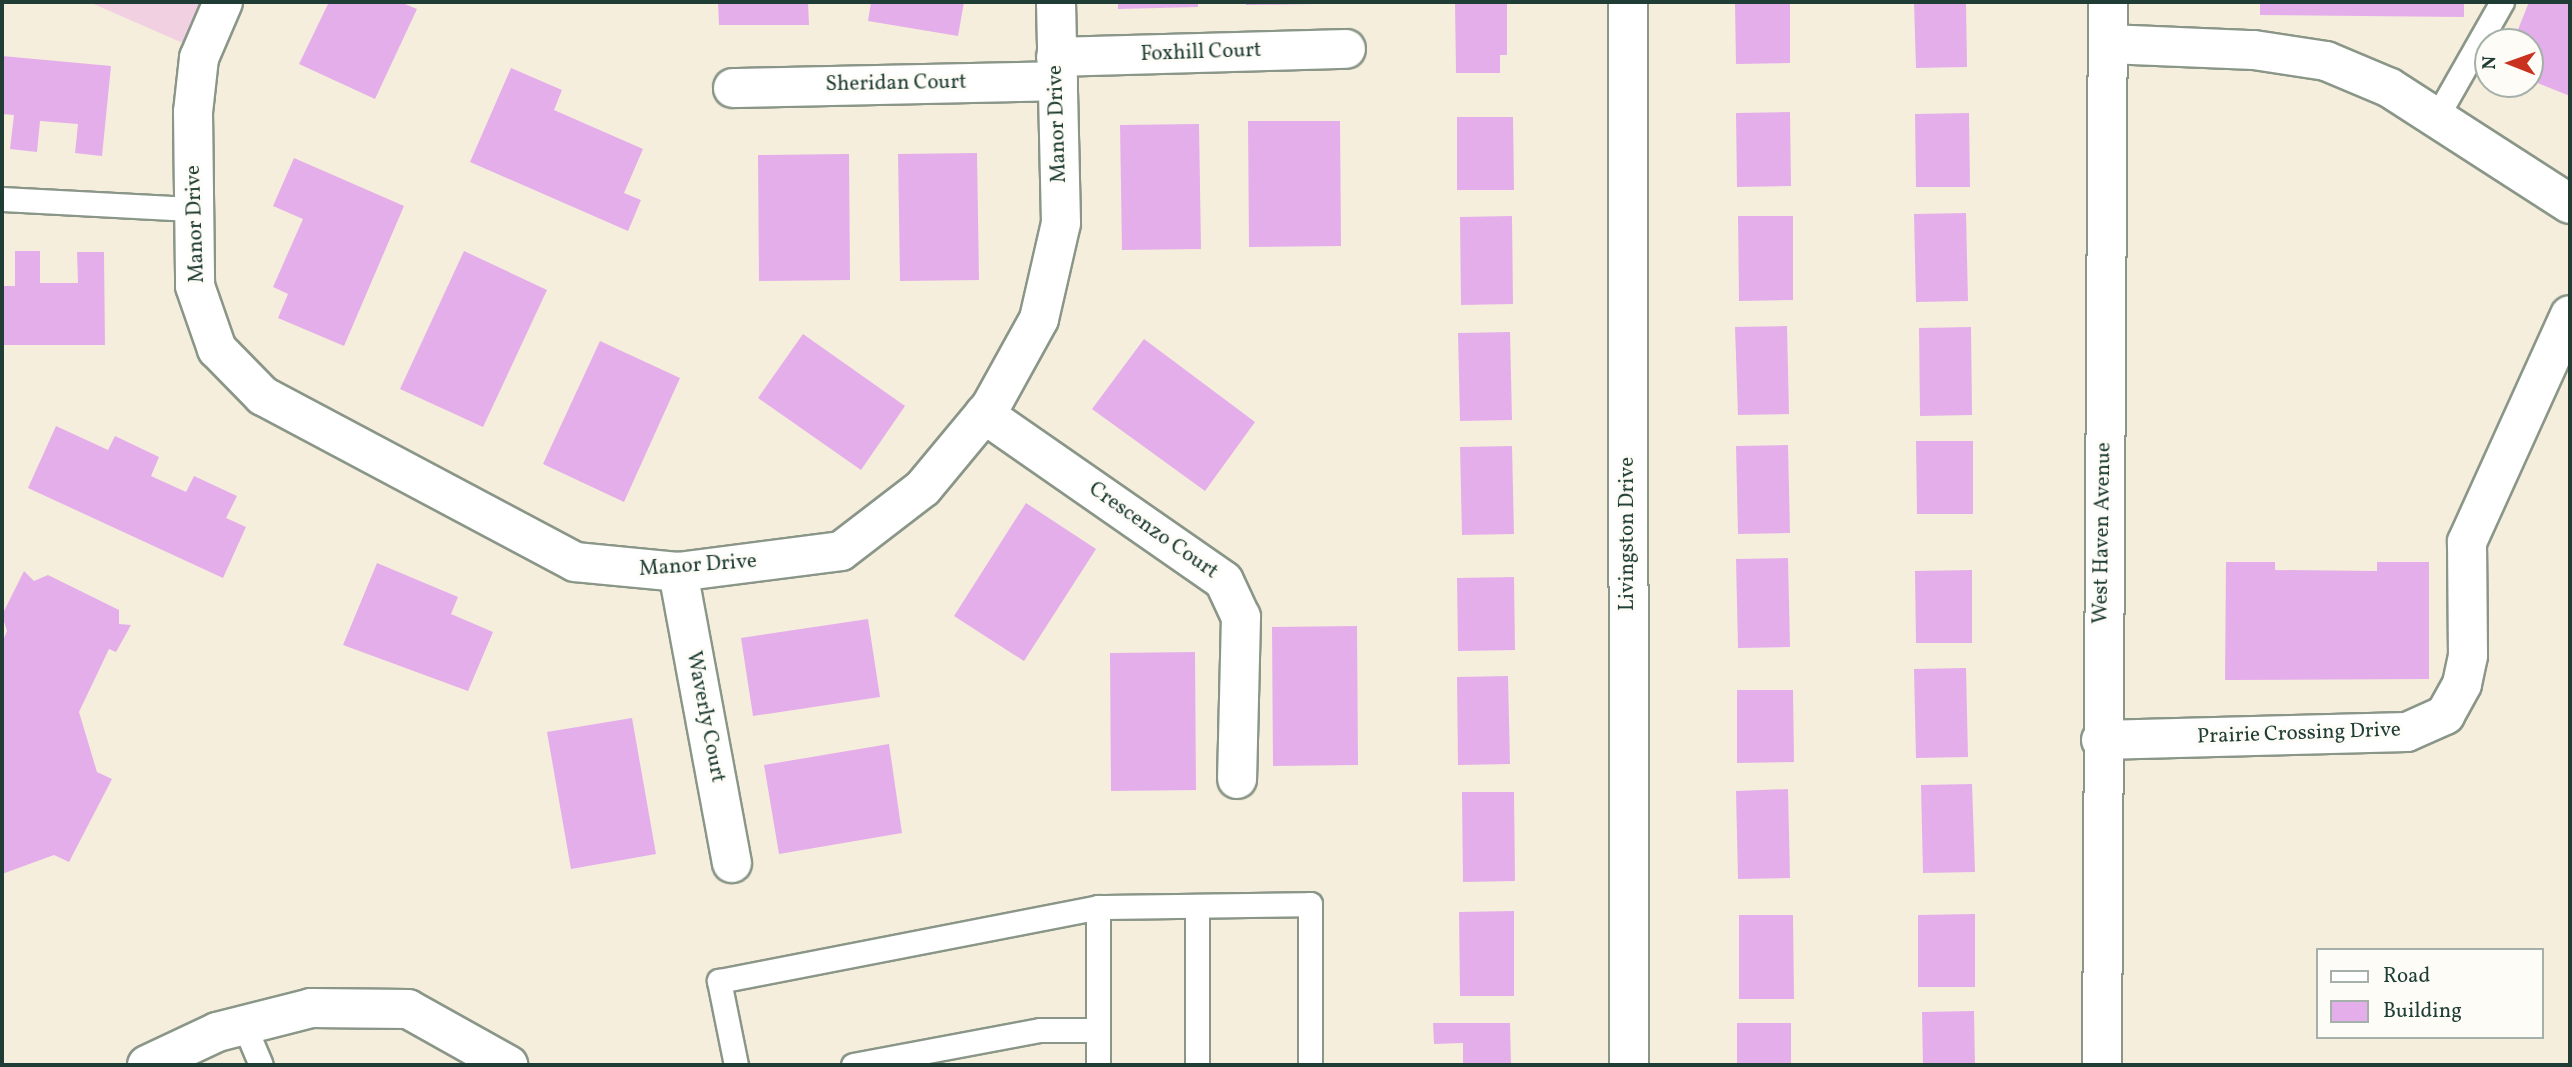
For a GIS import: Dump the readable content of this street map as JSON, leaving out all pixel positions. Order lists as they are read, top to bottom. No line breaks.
{"streets":{"street":["Foxhill Court","Sheridan Court","Manor Drive","Crescenzo Court","West Haven Avenue","Livingston Drive","Waverly Court","Prairie Crossing Drive"]},"crossings":[["Foxhill Court","Sheridan Court"],["Foxhill Court","Manor Drive"],["Sheridan Court","Manor Drive"],["Manor Drive","Crescenzo Court"],["Manor Drive","Waverly Court"],["West Haven Avenue","Prairie Crossing Drive"]],"legend":["Road","Building"],"north":"left"}
